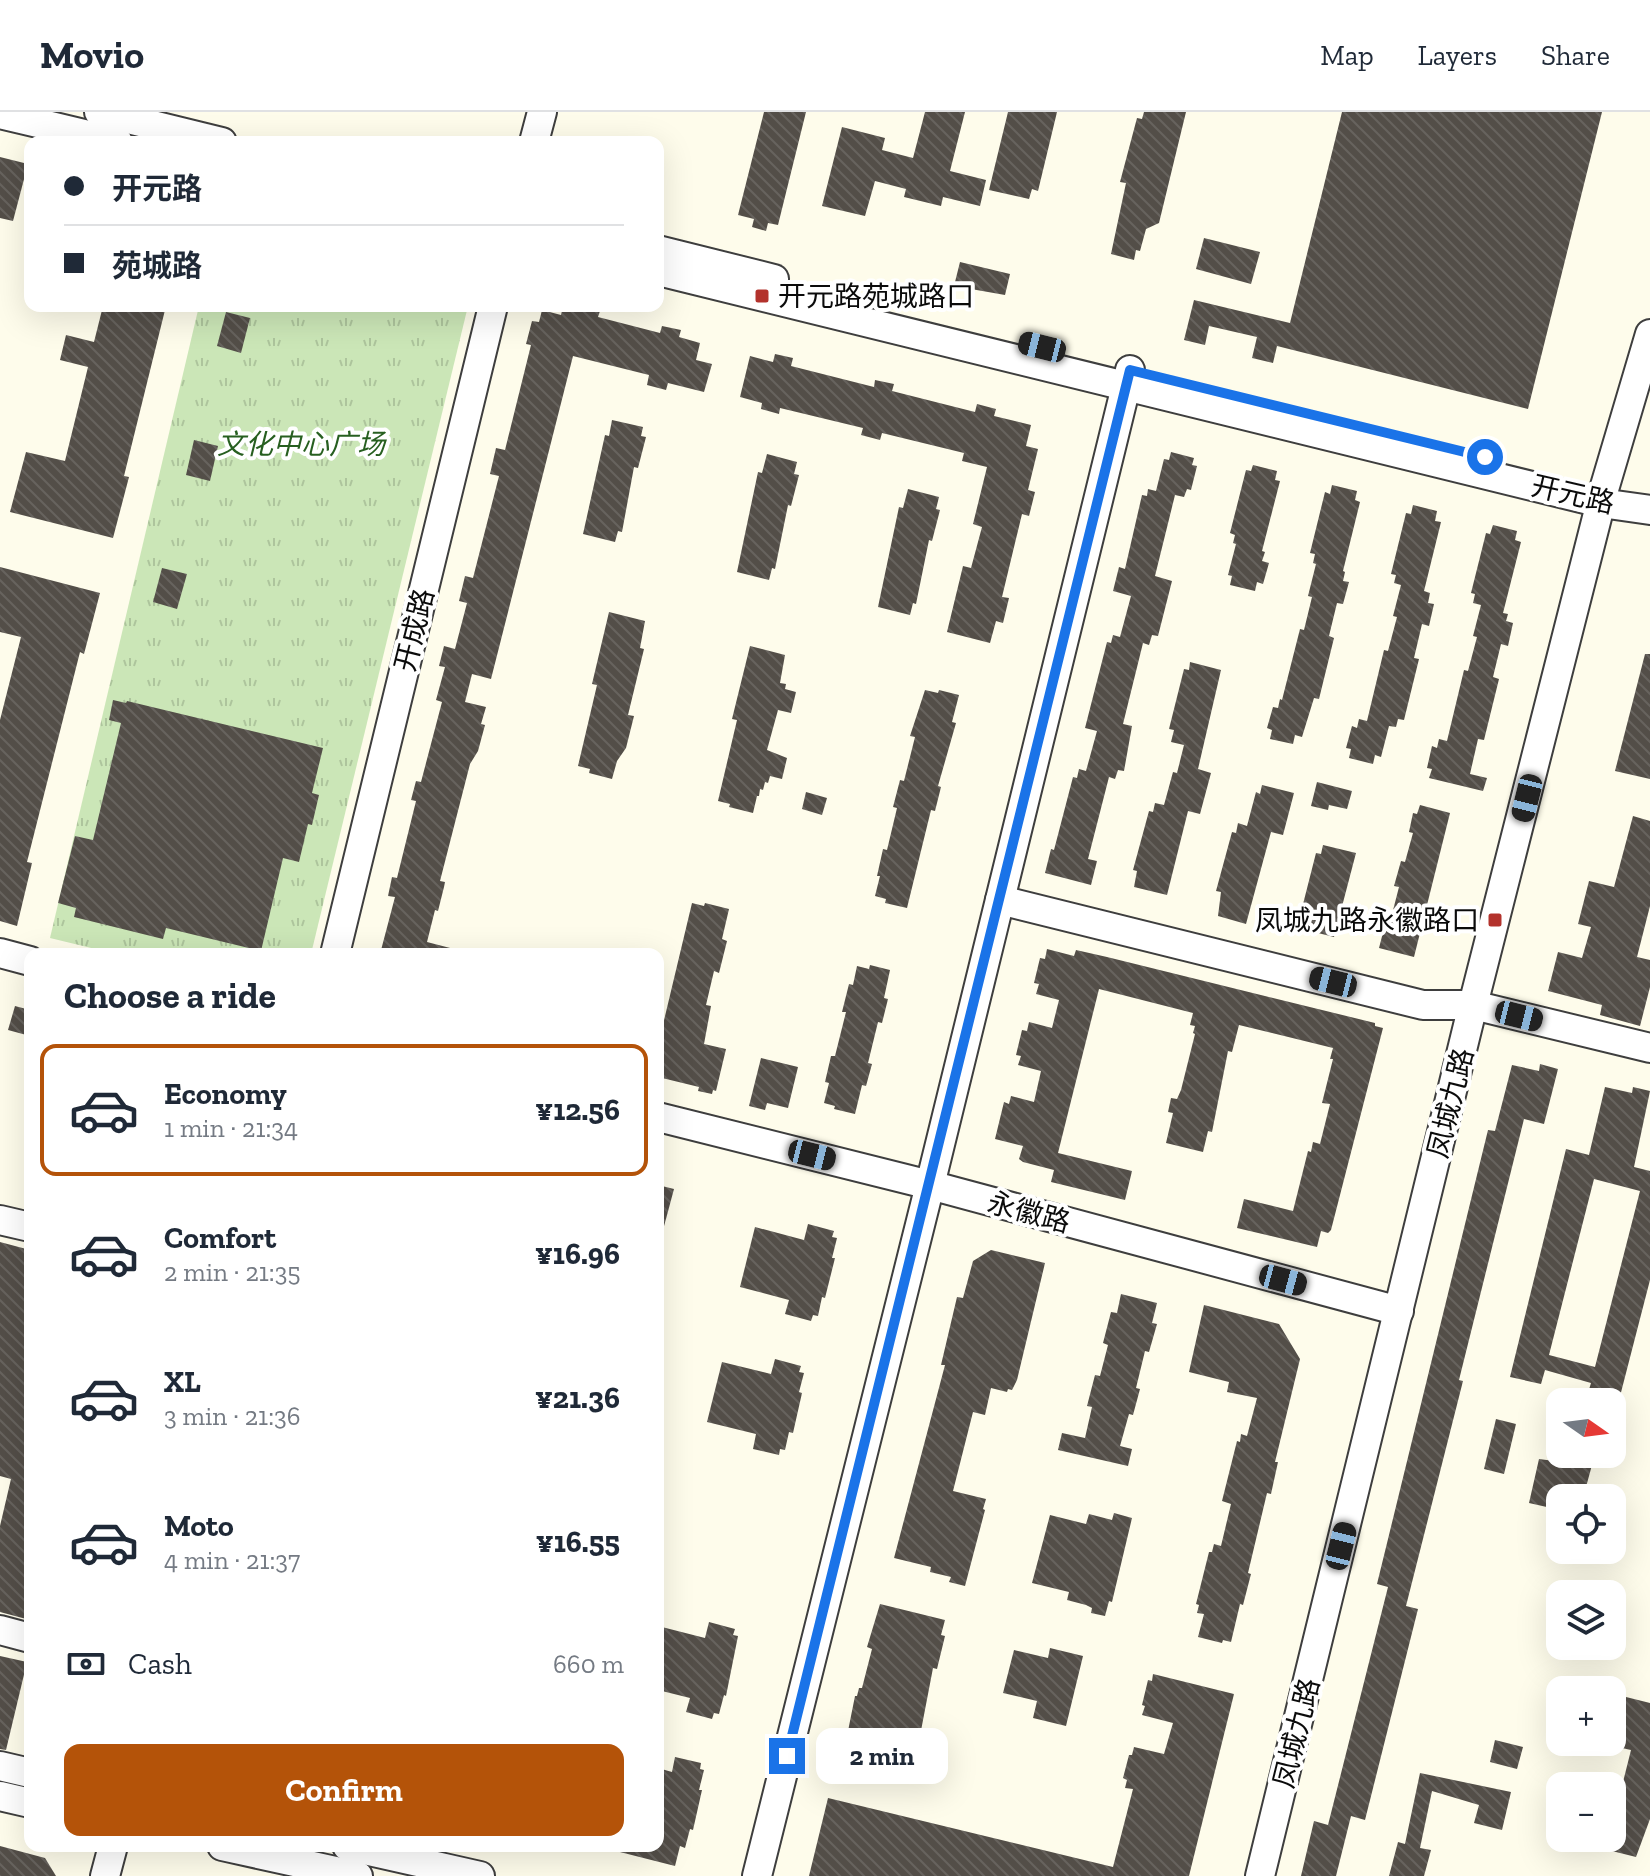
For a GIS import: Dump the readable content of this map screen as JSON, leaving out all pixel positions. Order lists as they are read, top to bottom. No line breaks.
{"streets":{"street":["开元路","开成路","凤城九路","永徽路"]},"crossings":[["开元路","凤城九路"],["凤城九路","永徽路"]],"parks":["文化中心广场"],"places":{"transit":["开元路苑城路口","凤城九路永徽路口"]},"north":"right","page":{"header":"Movio","nav":["Map","Layers","Share"],"banner":["开元路","苑城路"],"heading":"Choose a ride","list":[{"name":"Economy","note":"1 min · 21:34","value":"¥12.56"},{"name":"Comfort","note":"2 min · 21:35","value":"¥16.96"},{"name":"XL","note":"3 min · 21:36","value":"¥21.36"},{"name":"Moto","note":"4 min · 21:37","value":"¥16.55"}],"map_buttons":["+","−"],"pay":["Cash","660 m"],"bubble":"2 min","buttons":"Confirm"}}
